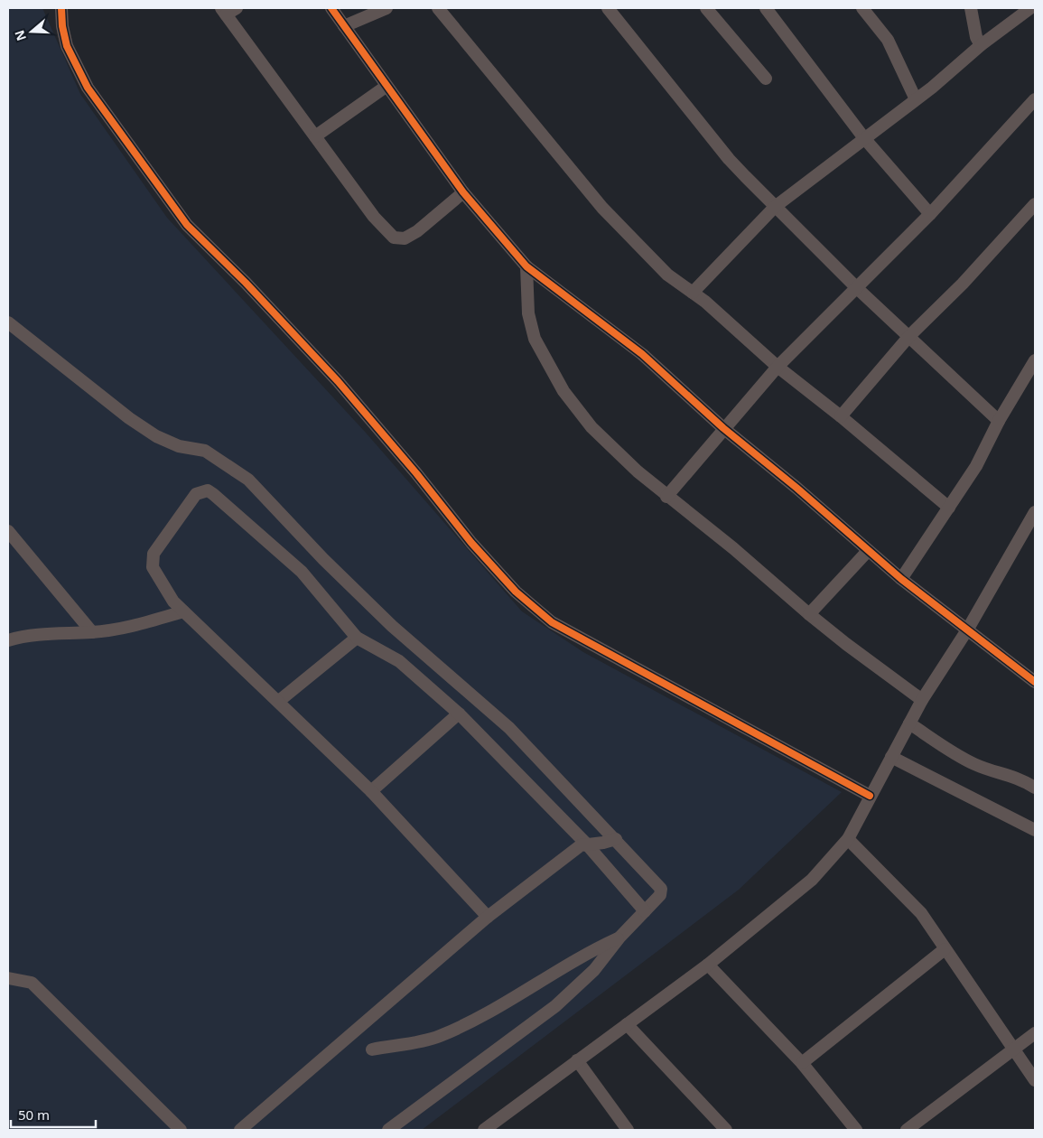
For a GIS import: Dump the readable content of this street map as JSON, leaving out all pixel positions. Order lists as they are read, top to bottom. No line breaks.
{"scale_bar":"50 m","north":"left"}
